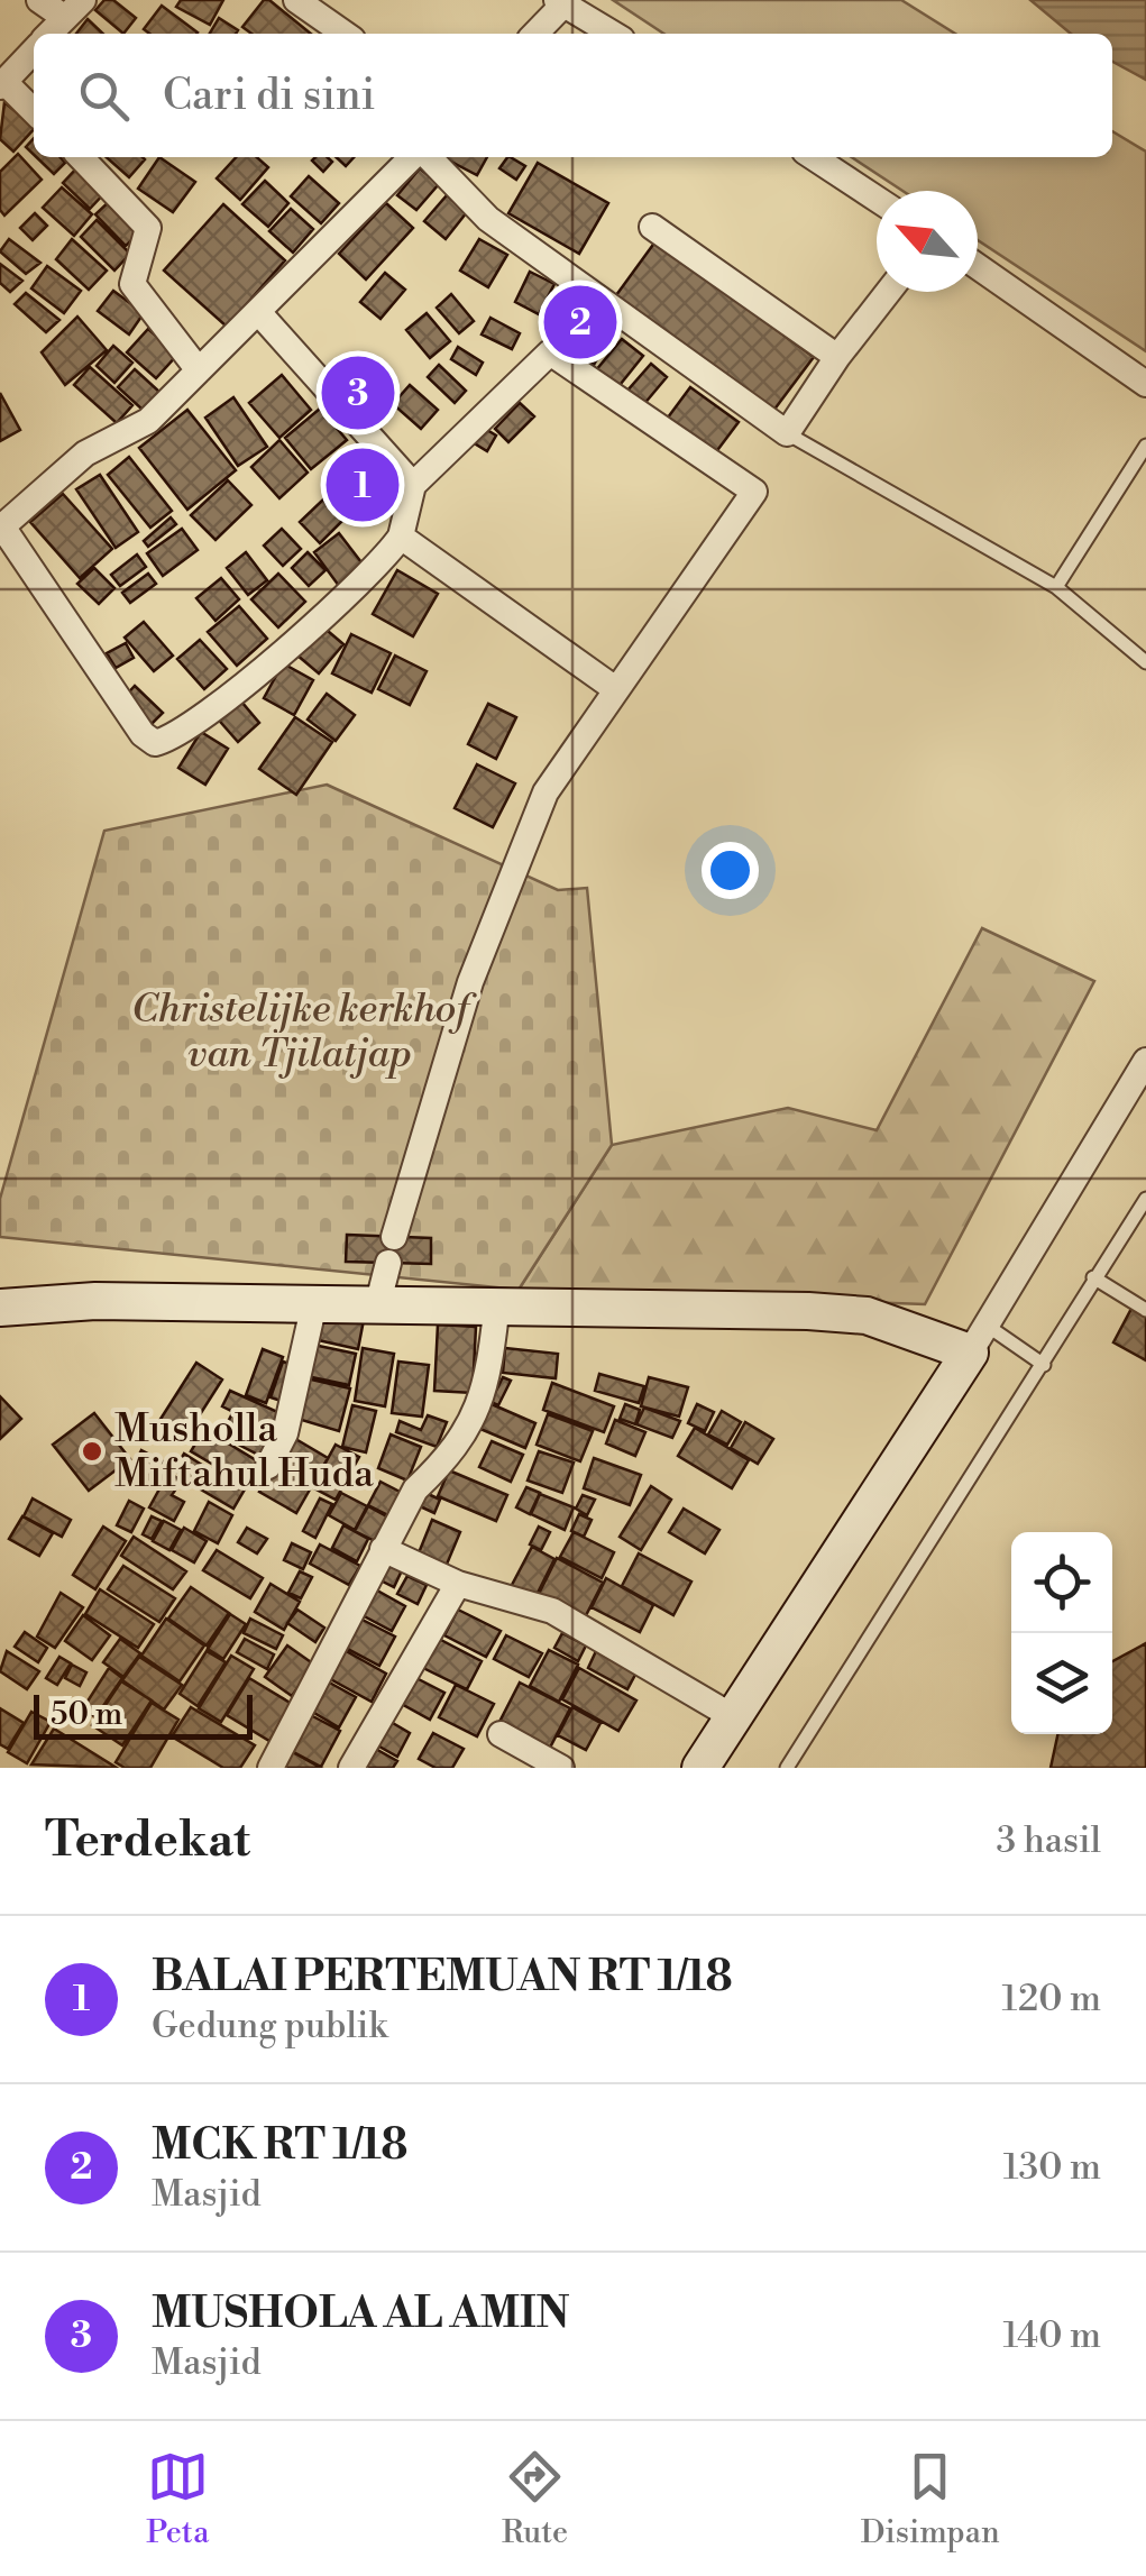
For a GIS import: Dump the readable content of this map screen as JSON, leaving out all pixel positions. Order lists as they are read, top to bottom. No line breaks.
{"parks":["Christelijke kerkhof van Tjilatjap"],"places":["Musholla Miftahul Huda"],"scale_bar":"50 m","north":"top left","page":{"search":"Cari di sini","pins":["2","3","1"],"scale":"50 m","heading":["Terdekat","3 hasil"],"list":[{"mark":"1","name":"BALAI PERTEMUAN RT 1/18","note":"Gedung publik","value":"120 m"},{"mark":"2","name":"MCK RT 1/18","note":"Masjid","value":"130 m"},{"mark":"3","name":"MUSHOLA AL AMIN","note":"Masjid","value":"140 m"}],"nav":["Peta","Rute","Disimpan"]}}
